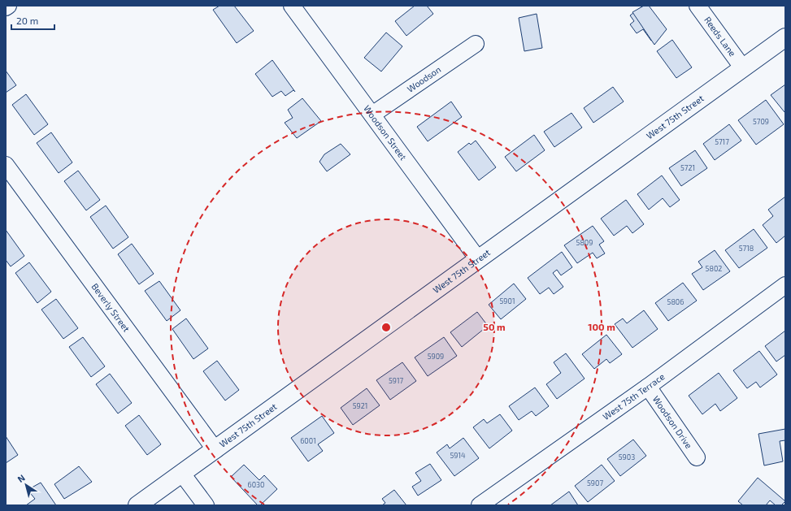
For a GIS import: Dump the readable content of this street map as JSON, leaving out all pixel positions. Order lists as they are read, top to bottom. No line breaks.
{"streets":{"main road":["West 75th Street"],"street":["Reeds Lane","Woodson","Woodson Street","Beverly Street","West 75th Terrace","Woodson Drive"]},"crossings":[["Reeds Lane","West 75th Street"],["Woodson","Woodson Street"],["West 75th Street","Woodson Street"],["West 75th Street","Beverly Street"],["West 75th Terrace","Woodson Drive"]],"house_numbers":["5709","5717","5721","5809","5718","5802","5901","5806","5909","5917","5921","6001","5914","5903","5907","6030"],"scale_bar":"20 m","north":"top left","rings":["50 m","100 m"]}
